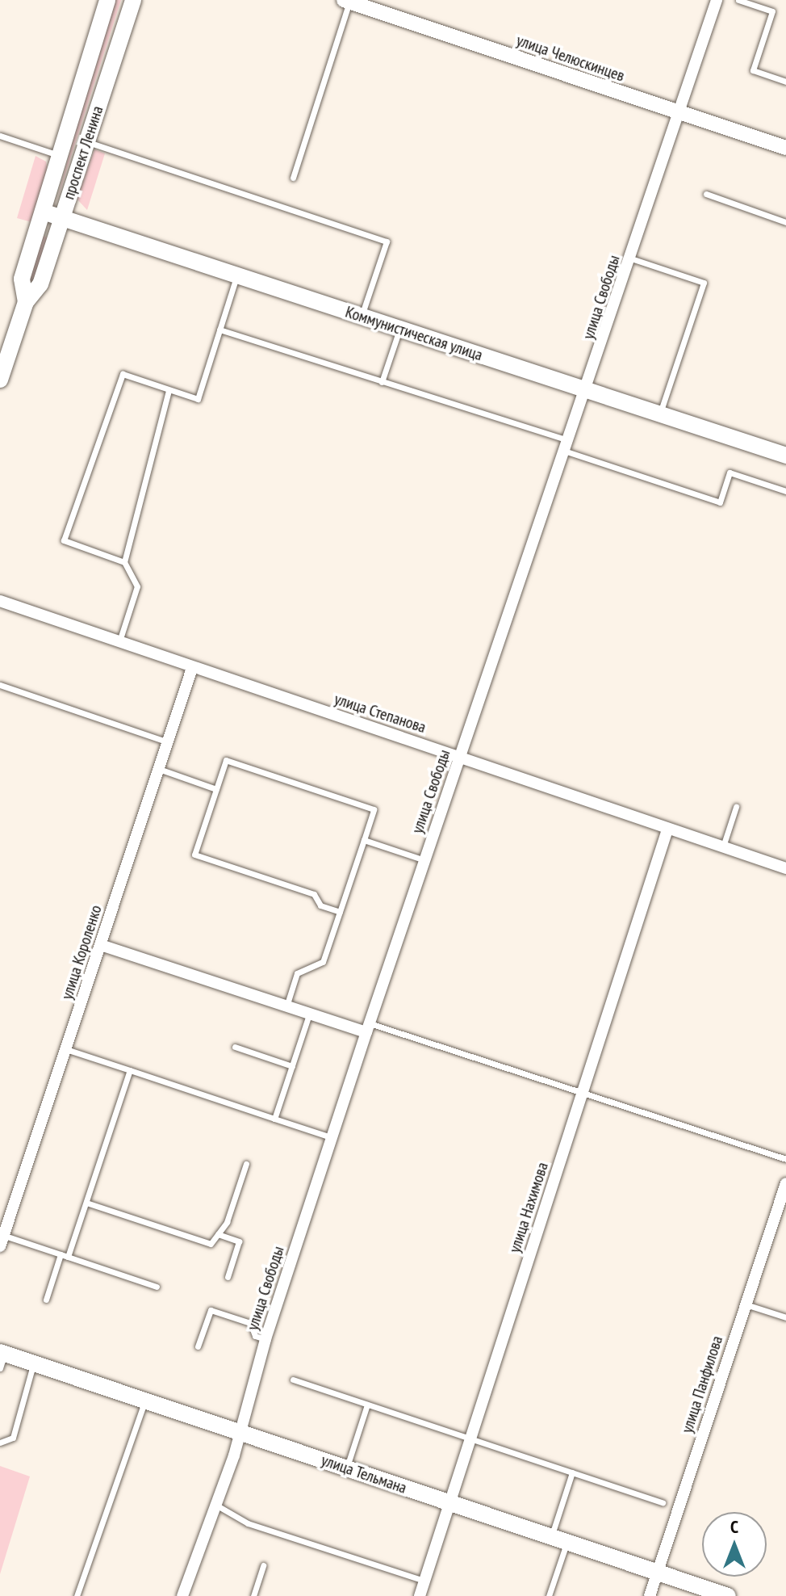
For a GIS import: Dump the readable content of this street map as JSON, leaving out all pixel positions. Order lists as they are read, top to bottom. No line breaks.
{"streets":{"main road":["проспект Ленина","Коммунистическая улица","улица Тельмана"],"street":["улица Челюскинцев","улица Свободы","улица Степанова","улица Короленко","улица Нахимова","улица Панфилова"]},"crossings":[["улица Челюскинцев","улица Свободы"],["проспект Ленина","Коммунистическая улица"],["улица Свободы","Коммунистическая улица"],["улица Свободы","улица Степанова"],["улица Свободы","улица Тельмана"],["улица Степанова","улица Короленко"],["улица Степанова","улица Нахимова"],["улица Нахимова","улица Тельмана"],["улица Панфилова","улица Тельмана"]],"north":"top"}
